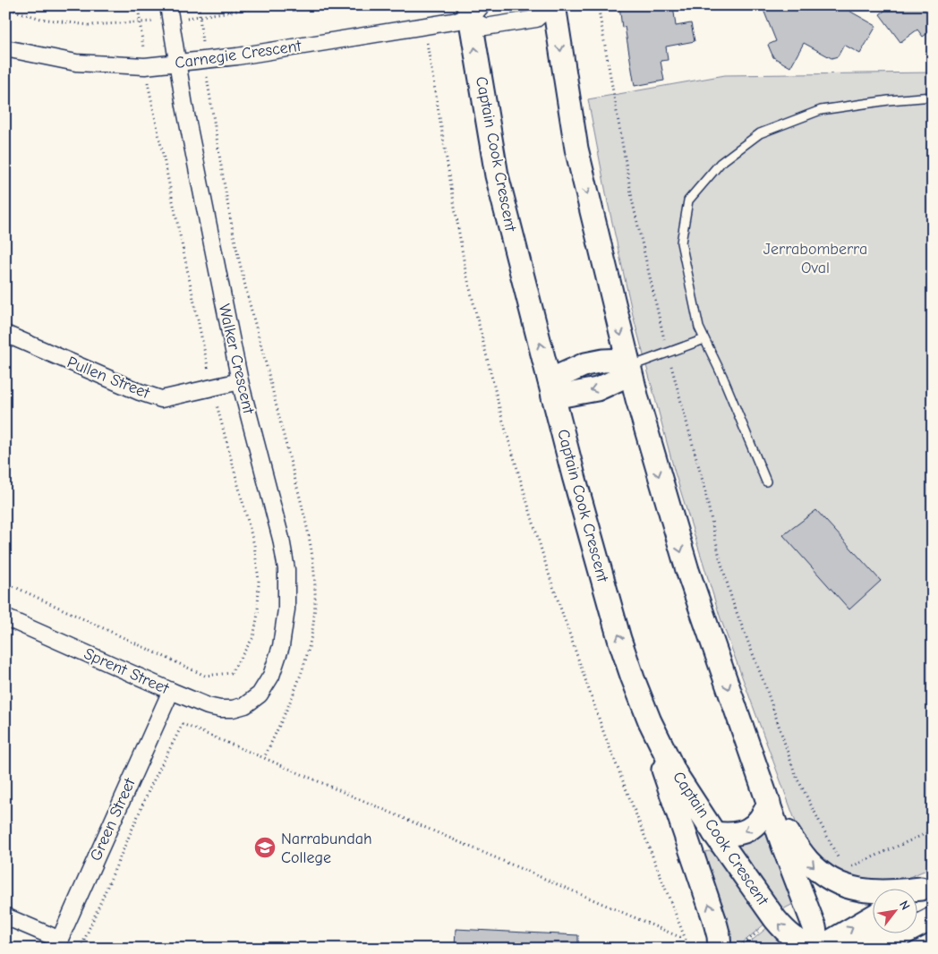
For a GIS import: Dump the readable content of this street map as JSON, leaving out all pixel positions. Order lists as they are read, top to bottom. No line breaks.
{"streets":{"main road":["Captain Cook Crescent"],"street":["Carnegie Crescent","Walker Crescent","Pullen Street","Sprent Street","Green Street"]},"crossings":[["Carnegie Crescent","Captain Cook Crescent"],["Carnegie Crescent","Walker Crescent"],["Walker Crescent","Pullen Street"],["Walker Crescent","Sprent Street"],["Sprent Street","Green Street"]],"parks":["Jerrabomberra Oval"],"places":{"school or university":["Narrabundah College"]},"north":"top right"}
